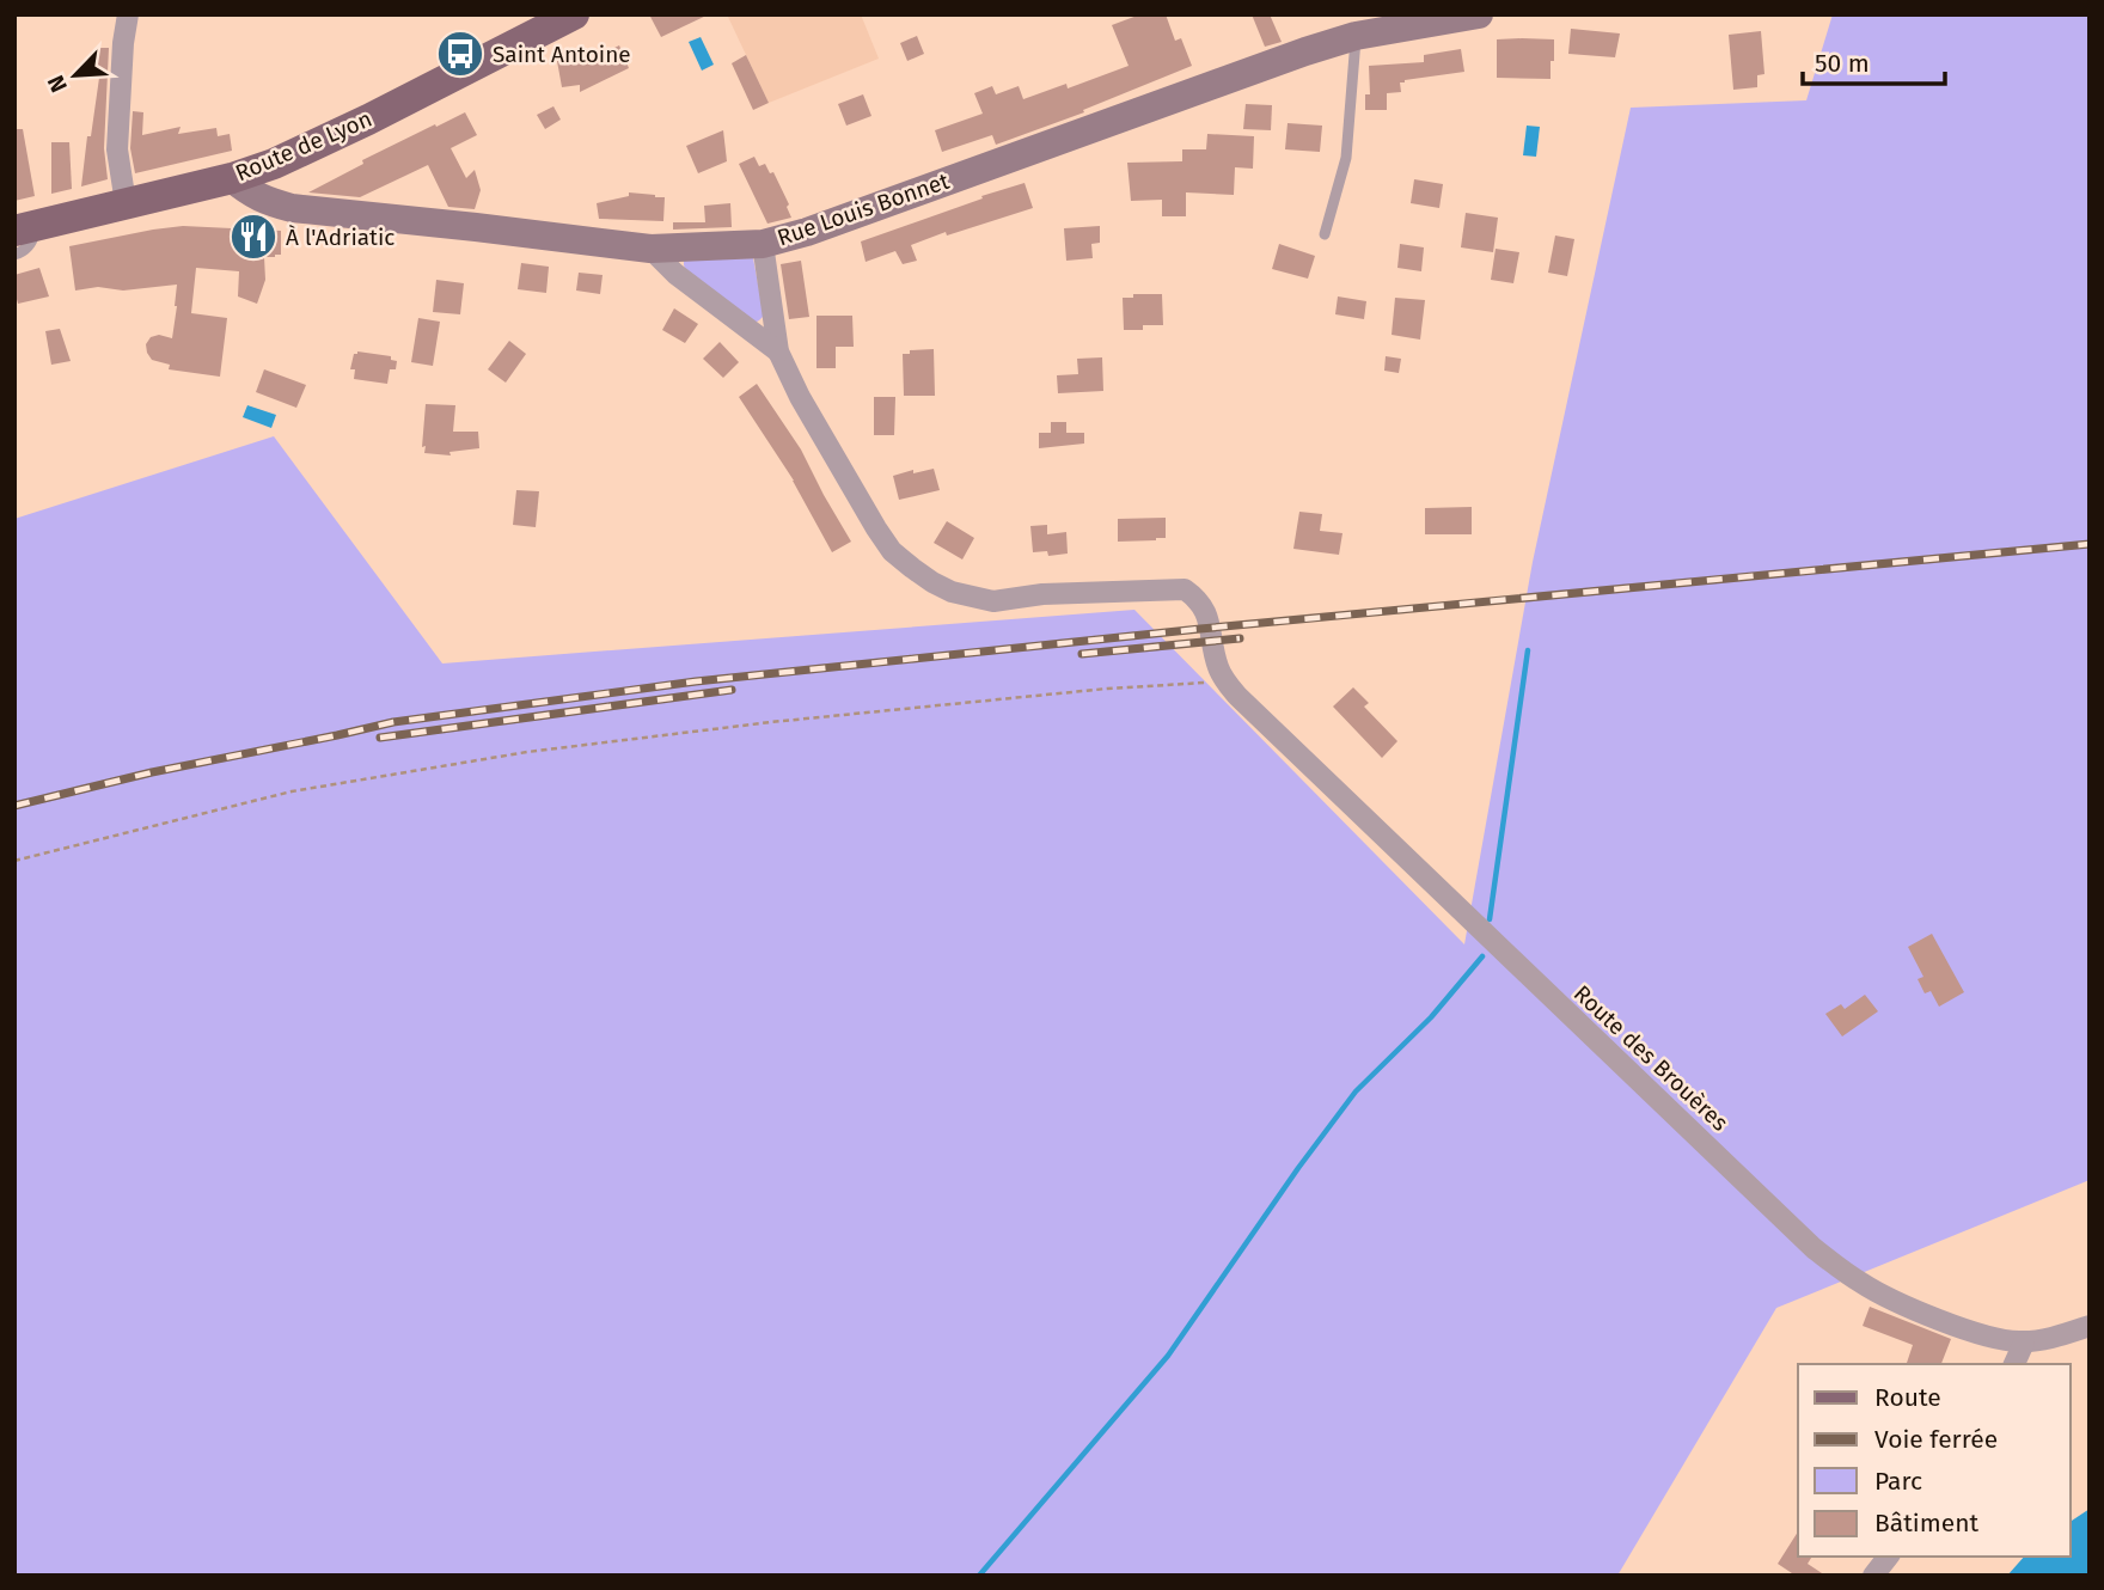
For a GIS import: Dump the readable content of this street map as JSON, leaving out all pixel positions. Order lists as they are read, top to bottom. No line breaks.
{"streets":{"main road":["Route de Lyon"],"street":["Rue Louis Bonnet","Route des Brouères"]},"crossings":[["Route de Lyon","Rue Louis Bonnet"]],"places":{"bus stop":["Saint Antoine"],"restaurant":["À l'Adriatic"]},"legend":["Route","Voie ferrée","Parc","Bâtiment"],"scale_bar":"50 m","north":"bottom left"}
